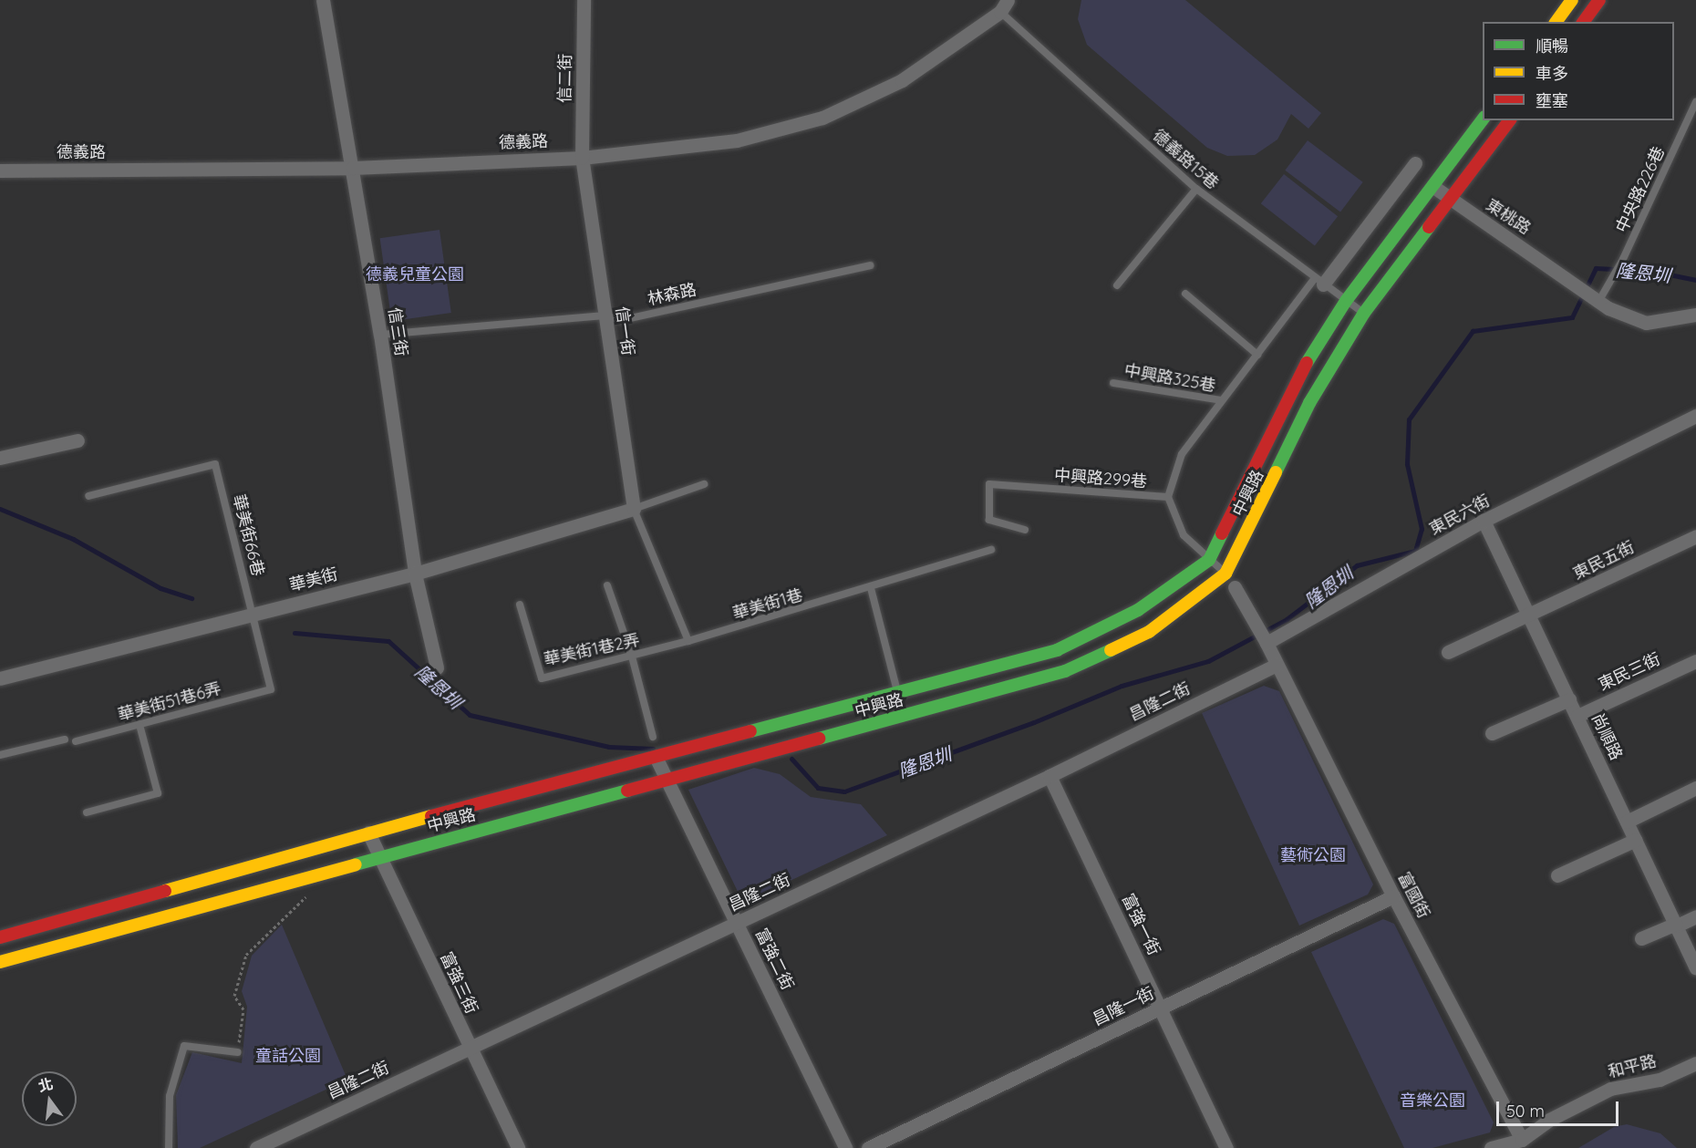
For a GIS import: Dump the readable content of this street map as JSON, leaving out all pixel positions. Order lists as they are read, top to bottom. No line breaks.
{"streets":{"street":["信二街","德義路","東桃路","信一街","信三街","中興路","東民六街","東民五街","華美街","東民三街","昌隆二街","尚順路","富國街","富強一街","富強二街","富強三街","昌隆一街","和平路"],"lane":["德義路15巷","中央路226巷","林森路","中興路325巷","中興路299巷","華美街66巷","華美街1巷","華美街1巷2弄","華美街51巷6弄"]},"crossings":[["信二街","德義路"],["信二街","信一街"],["德義路","德義路15巷"],["德義路","信一街"],["德義路","信三街"],["德義路15巷","中興路"],["中央路226巷","東桃路"],["東桃路","中興路"],["林森路","信一街"],["林森路","信三街"],["信一街","華美街"],["信三街","華美街"],["中興路299巷","中興路"],["中興路","富強二街"],["中興路","富強三街"],["東民六街","尚順路"],["華美街66巷","華美街"],["華美街66巷","華美街51巷6弄"],["東民五街","尚順路"],["華美街1巷","華美街1巷2弄"],["東民三街","尚順路"],["昌隆二街","富國街"],["昌隆二街","富強一街"],["昌隆二街","富強二街"],["昌隆二街","富強三街"],["富國街","昌隆一街"],["富國街","和平路"],["富強一街","昌隆一街"]],"water":["隆恩圳"],"parks":["德義兒童公園","藝術公園","童話公園","音樂公園"],"legend":["順暢","車多","壅塞"],"scale_bar":"50 m","north":"top"}
